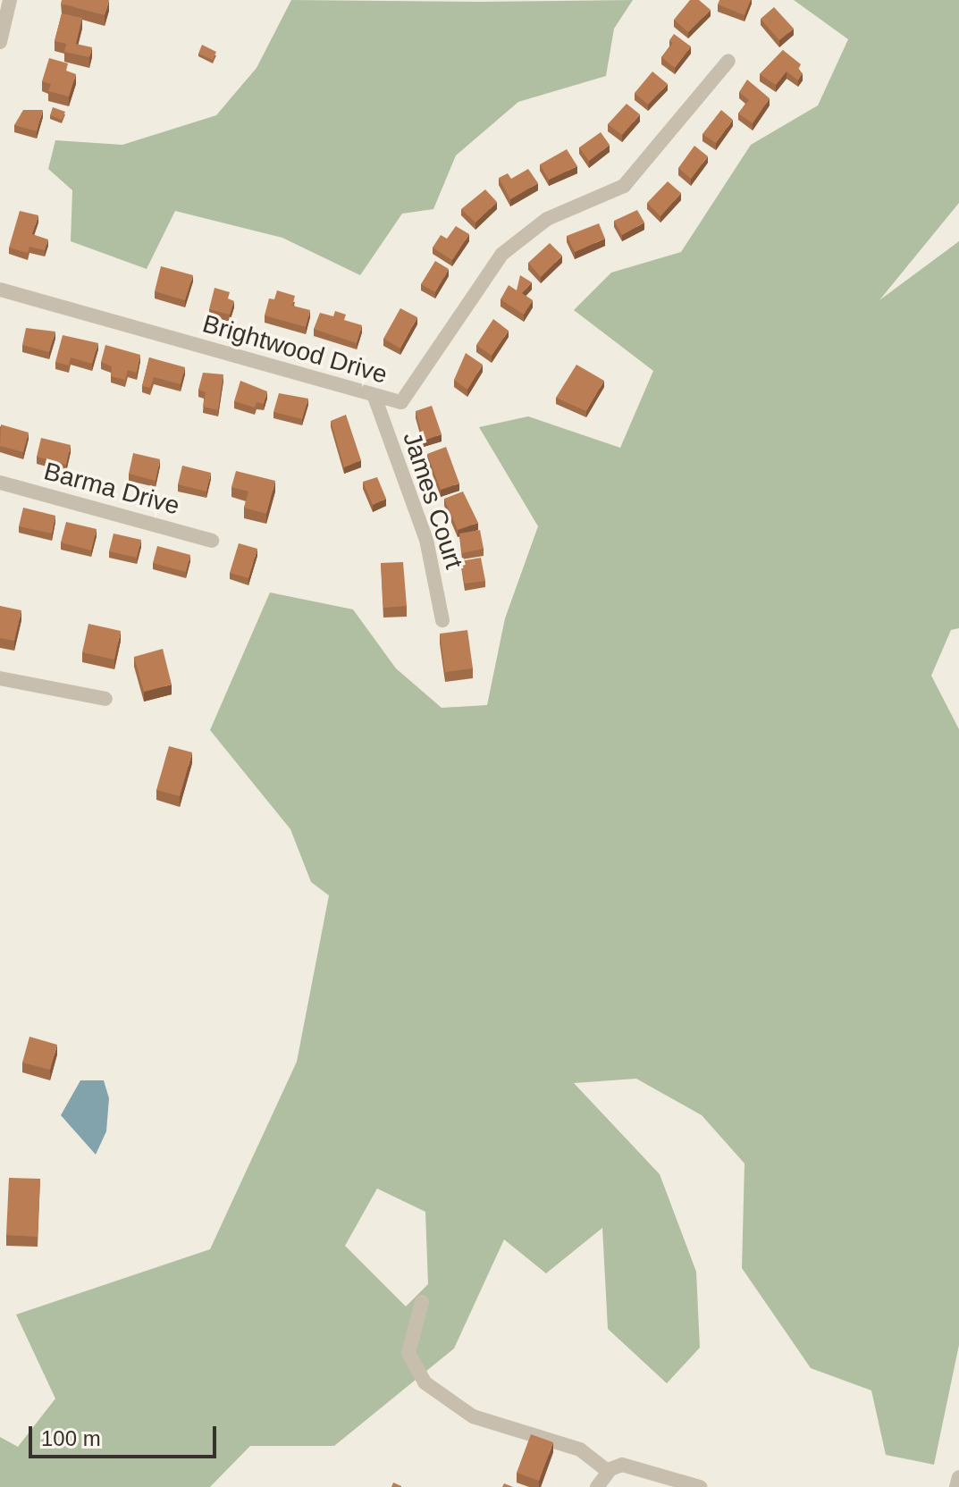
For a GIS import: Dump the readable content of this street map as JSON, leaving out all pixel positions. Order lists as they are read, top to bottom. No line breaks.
{"streets":{"street":["Brightwood Drive","Barma Drive","James Court"]},"crossings":[["Brightwood Drive","James Court"]],"scale_bar":"100 m"}
